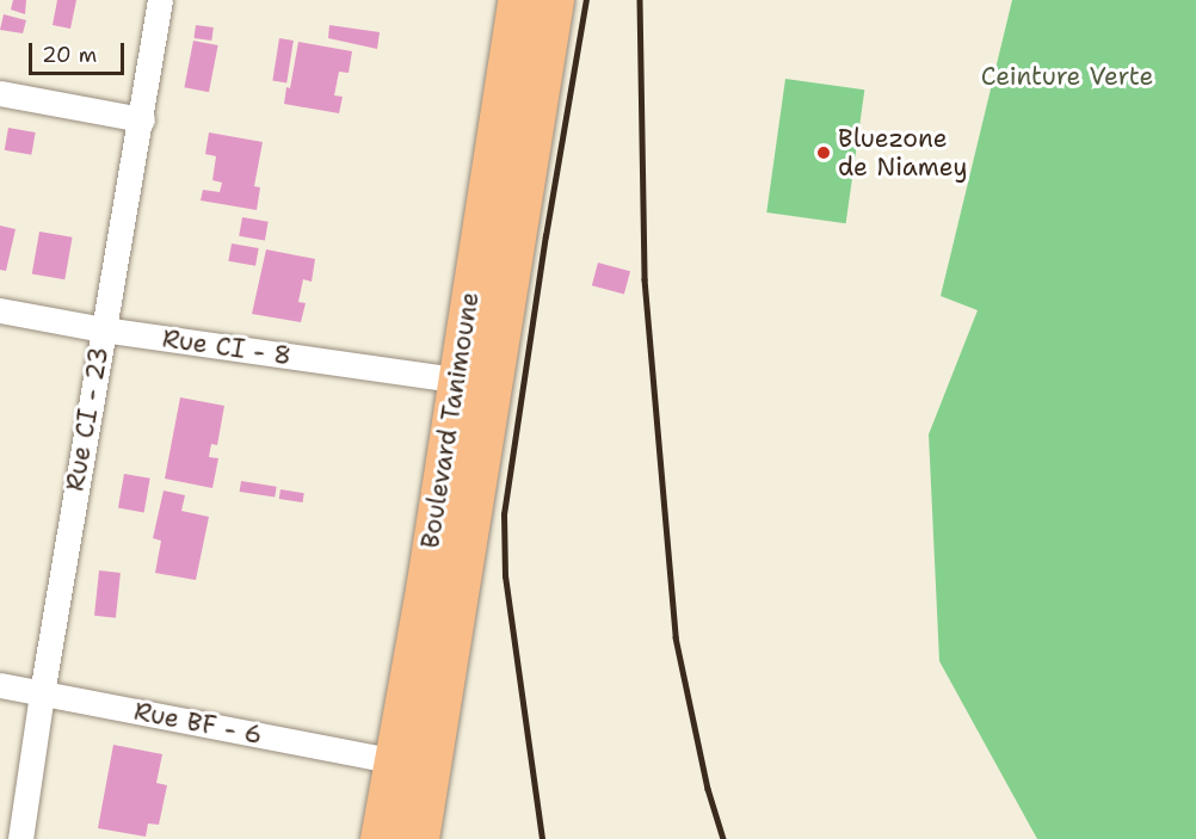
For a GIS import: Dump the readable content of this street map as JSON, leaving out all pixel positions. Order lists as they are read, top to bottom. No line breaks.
{"streets":{"main road":["Boulevard Tanimoune"],"street":["Rue CI - 8","Rue CI - 23","Rue BF - 6"]},"crossings":[["Rue CI - 8","Rue CI - 23"],["Rue CI - 8","Boulevard Tanimoune"],["Rue CI - 23","Rue BF - 6"],["Boulevard Tanimoune","Rue BF - 6"]],"parks":["Ceinture Verte"],"places":["Bluezone de Niamey"],"scale_bar":"20 m"}
